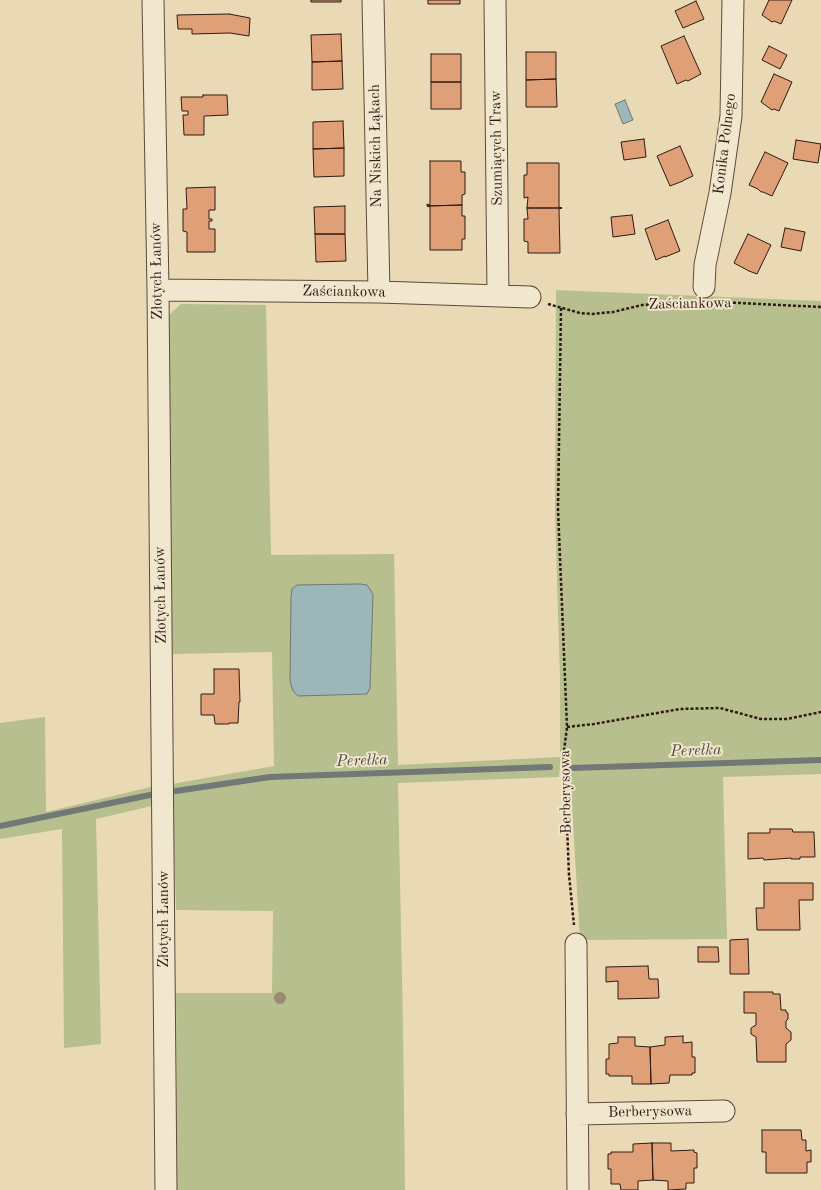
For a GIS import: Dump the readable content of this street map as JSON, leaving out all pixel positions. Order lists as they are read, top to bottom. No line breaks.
{"streets":{"street":["Konika Polnego","Na Niskich Łąkach","Szumiących Traw","Złotych Łanów","Zaściankowa","Berberysowa"]},"crossings":[["Konika Polnego","Zaściankowa"],["Na Niskich Łąkach","Zaściankowa"],["Szumiących Traw","Zaściankowa"],["Złotych Łanów","Zaściankowa"],["Zaściankowa","Berberysowa"]],"water":["Perełka"]}
